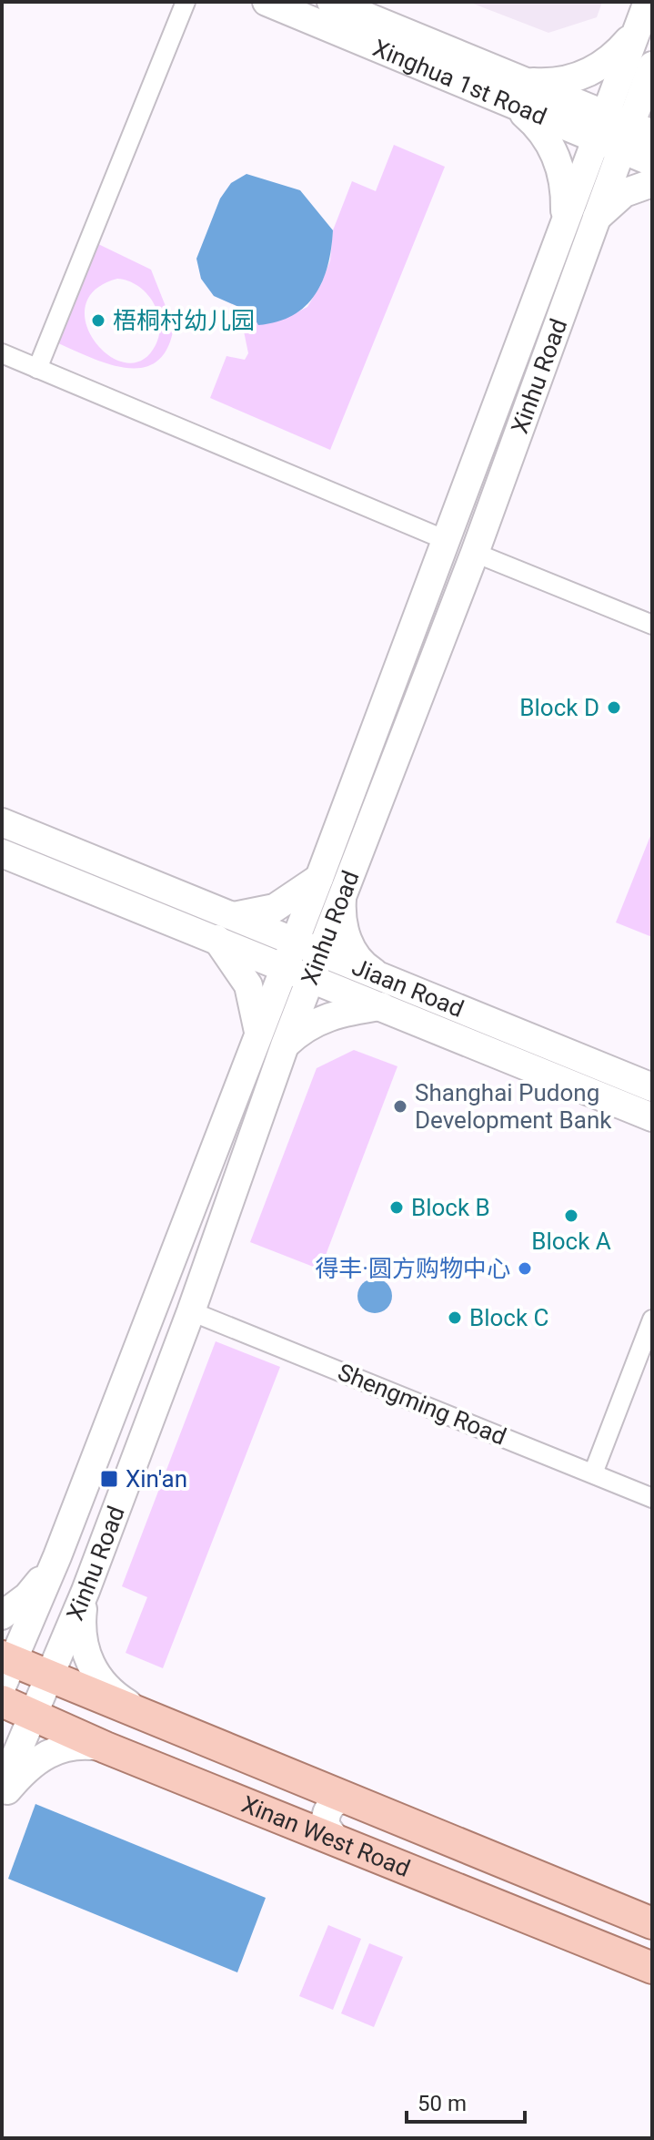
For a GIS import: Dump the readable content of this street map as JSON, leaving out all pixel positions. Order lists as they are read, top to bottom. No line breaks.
{"streets":{"main road":["Xinghua 1st Road","Xinhu Road","Jiaan Road","Xinan West Road"],"street":["Shengming Road"]},"crossings":[["Xinghua 1st Road","Xinhu Road"],["Xinhu Road","Jiaan Road"],["Xinhu Road","Shengming Road"],["Xinhu Road","Xinan West Road"]],"places":{"other":["梧桐村幼儿园","Block D","Shanghai Pudong Development Bank","Block B","Block A","得丰·圆方购物中心","Block C"],"transit":["Xin'an"]},"scale_bar":"50 m"}
